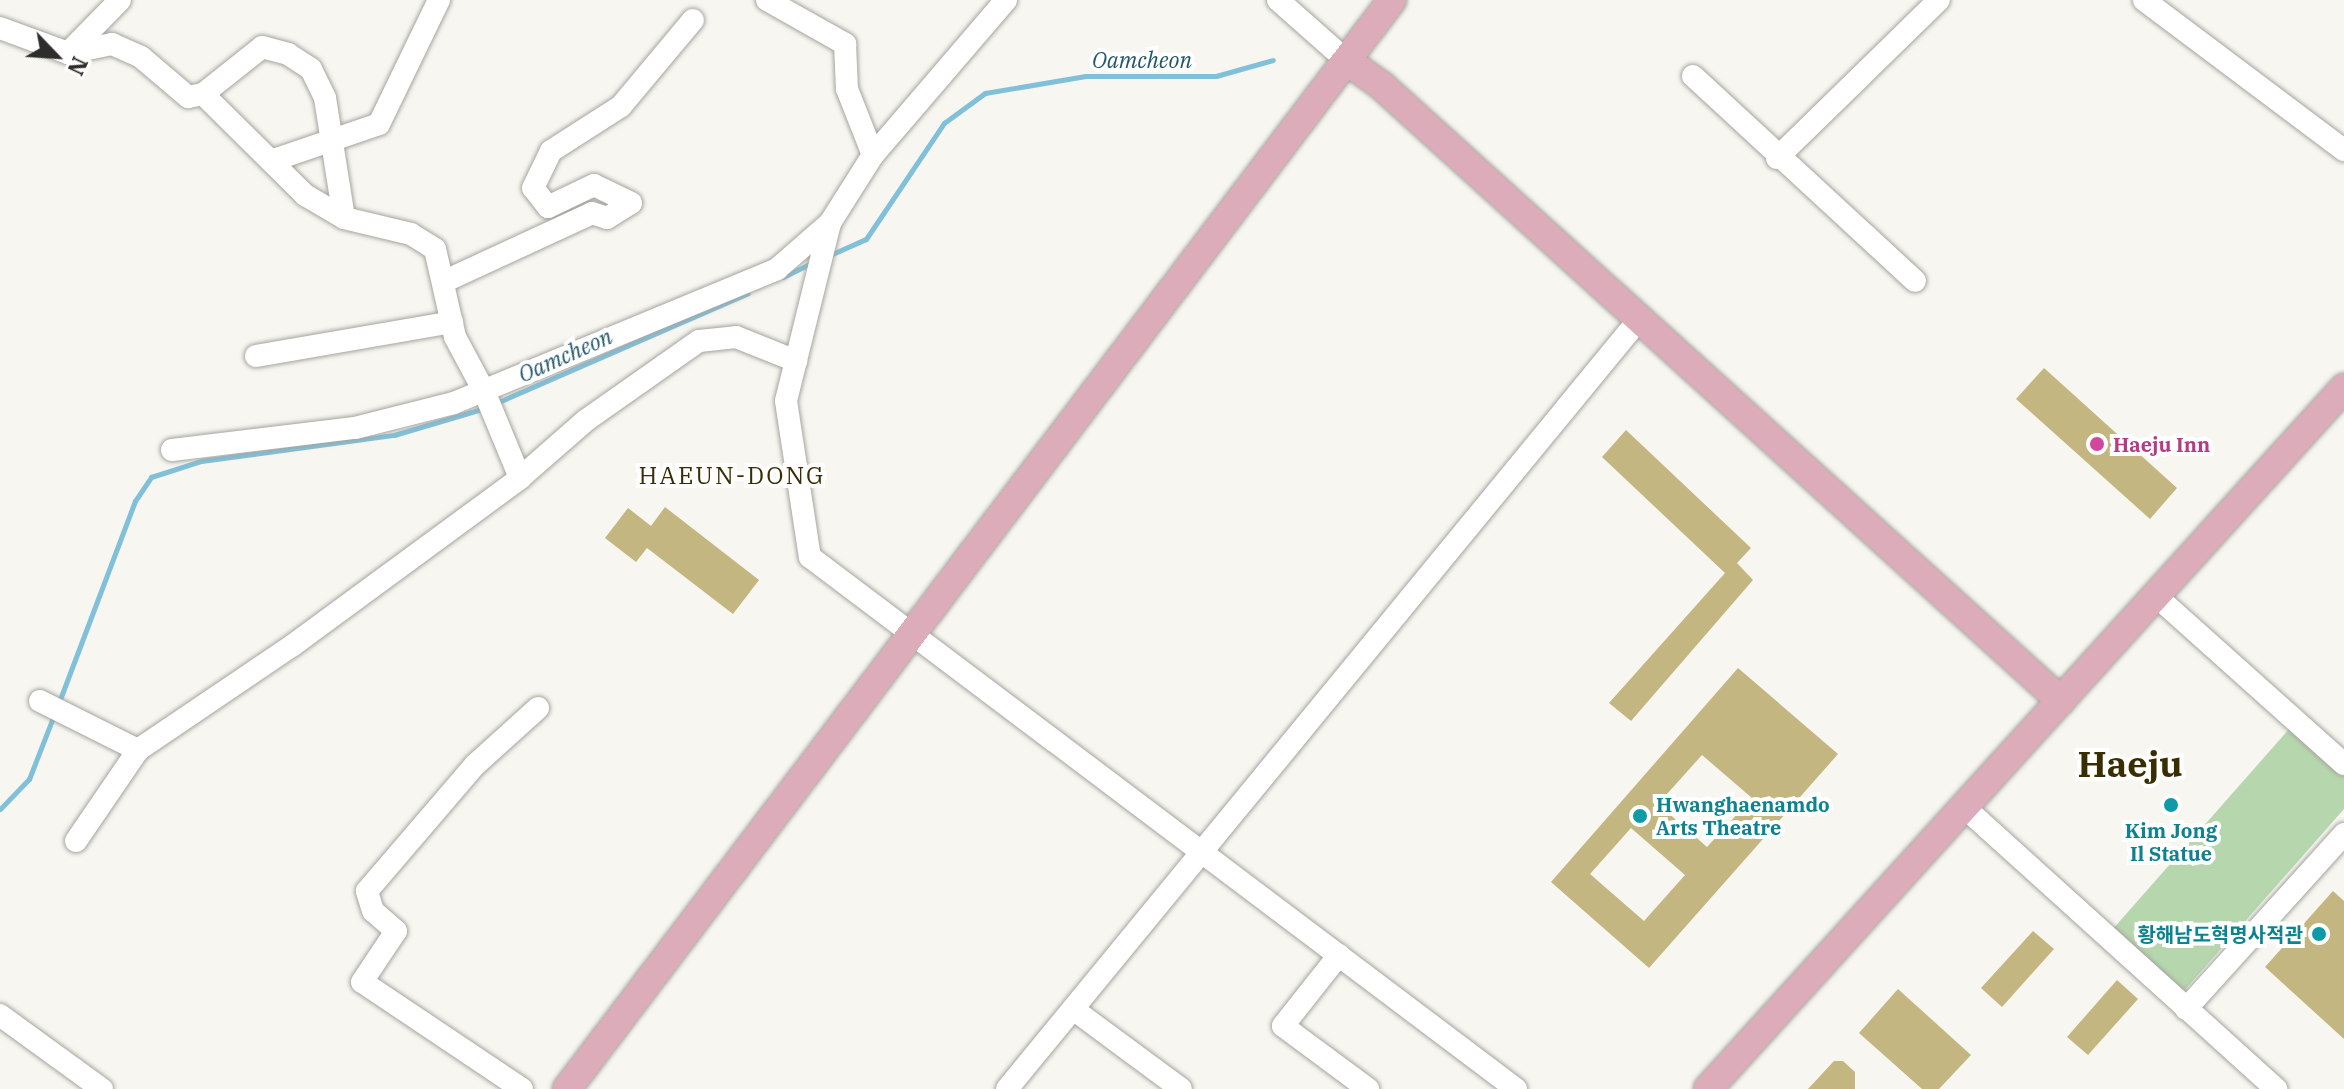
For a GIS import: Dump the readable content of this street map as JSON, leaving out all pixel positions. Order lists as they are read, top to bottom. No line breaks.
{"districts":["HAEUN-DONG","Haeju"],"water":["Oamcheon"],"places":["Haeju Inn","Kim Jong Il Statue","Hwanghaenamdo Arts Theatre","황해남도혁명사적관"],"north":"bottom right"}
